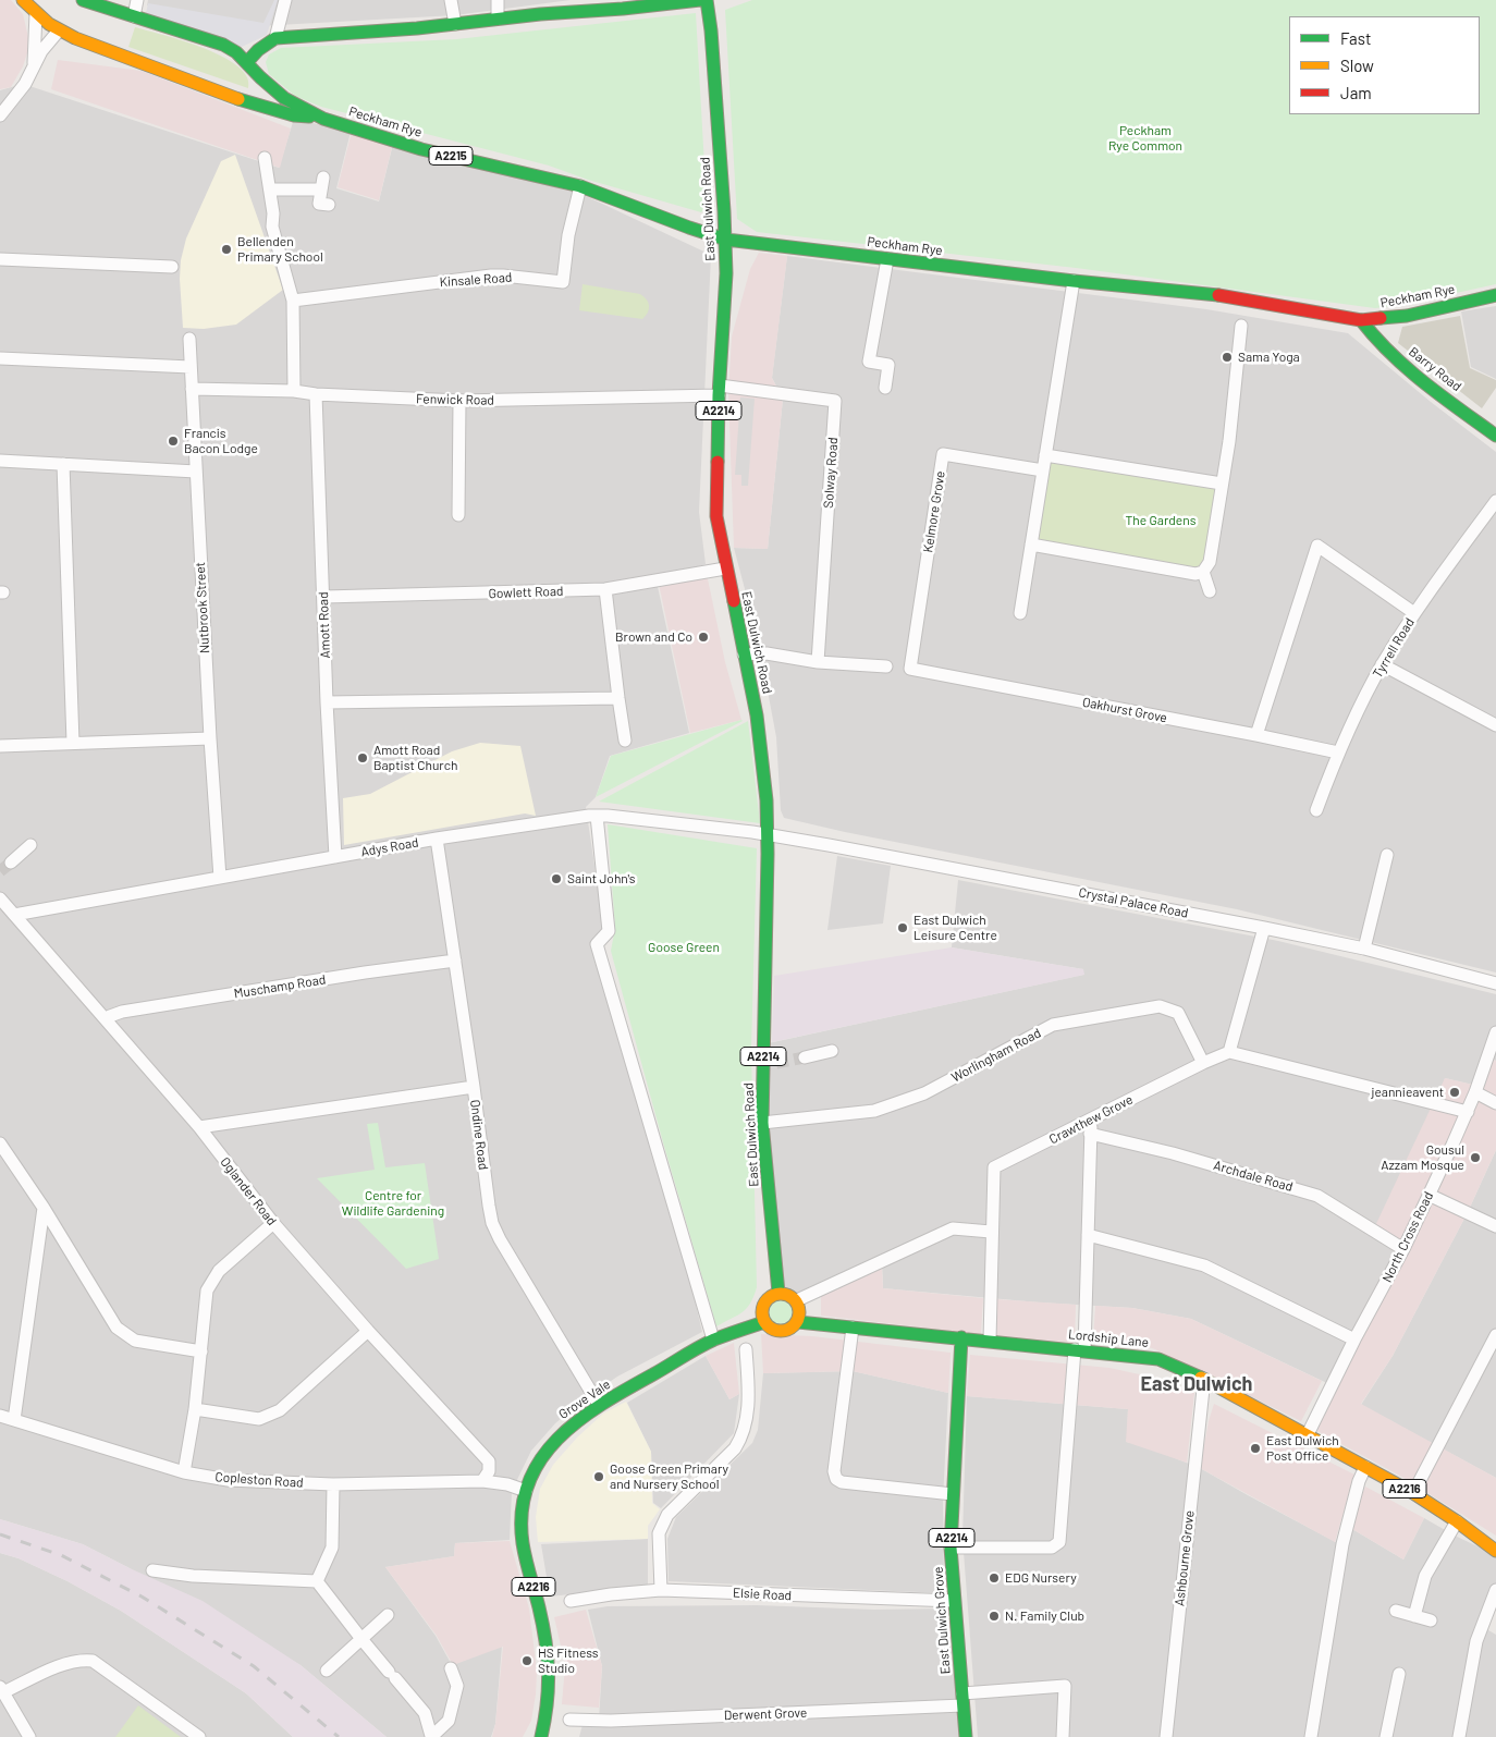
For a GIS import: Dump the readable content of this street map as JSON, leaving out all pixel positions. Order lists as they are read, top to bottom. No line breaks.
{"streets":{"main road":["Peckham Rye","A2215","East Dulwich Road","Barry Road","A2214","Lordship Lane","Grove Vale","A2216","East Dulwich Grove"],"street":["Kinsale Road","Fenwick Road","Solway Road","Kelmore Grove","Gowlett Road","Nutbrook Street","Amott Road","Tyrrell Road","Oakhurst Grove","Adys Road","Crystal Palace Road","Muschamp Road","Worlingham Road","Crawthew Grove","Ondine Road","Archdale Road","Oglander Road","North Cross Road","Copleston Road","Ashbourne Grove","Elsie Road","Derwent Grove"]},"crossings":[["Peckham Rye","A2215"],["Peckham Rye","East Dulwich Road"],["Peckham Rye","Kinsale Road"],["Peckham Rye","Barry Road"],["East Dulwich Road","Fenwick Road"],["East Dulwich Road","Solway Road"],["East Dulwich Road","Gowlett Road"],["East Dulwich Road","Adys Road"],["East Dulwich Road","Crystal Palace Road"],["East Dulwich Road","Worlingham Road"],["East Dulwich Road","Lordship Lane"],["East Dulwich Road","Grove Vale"],["East Dulwich Road","A2216"],["Fenwick Road","Solway Road"],["Fenwick Road","Nutbrook Street"],["Fenwick Road","Amott Road"],["Kelmore Grove","Oakhurst Grove"],["Gowlett Road","Amott Road"],["Nutbrook Street","Adys Road"],["Amott Road","Adys Road"],["Tyrrell Road","Oakhurst Grove"],["Adys Road","Crystal Palace Road"],["Adys Road","Ondine Road"],["Adys Road","Oglander Road"],["Muschamp Road","Ondine Road"],["Muschamp Road","Oglander Road"],["Worlingham Road","Crawthew Grove"],["Crawthew Grove","Lordship Lane"],["Ondine Road","Grove Vale"],["Archdale Road","North Cross Road"],["Oglander Road","Copleston Road"],["North Cross Road","Lordship Lane"],["Lordship Lane","Grove Vale"],["Lordship Lane","A2216"],["Lordship Lane","Ashbourne Grove"],["Lordship Lane","East Dulwich Grove"],["Grove Vale","Copleston Road"],["Grove Vale","A2216"],["Elsie Road","East Dulwich Grove"],["East Dulwich Grove","Derwent Grove"]],"districts":["East Dulwich"],"parks":["Peckham Rye Common","The Gardens","Goose Green","Centre for Wildlife Gardening"],"places":["Bellenden Primary School","Sama Yoga","Francis Bacon Lodge","Brown and Co","Amott Road Baptist Church","Saint John's","East Dulwich Leisure Centre","jeannieavent","Gousul Azzam Mosque","East Dulwich Post Office","Goose Green Primary and Nursery School","EDG Nursery","N. Family Club","HS Fitness Studio"],"legend":["Fast","Slow","Jam"]}
